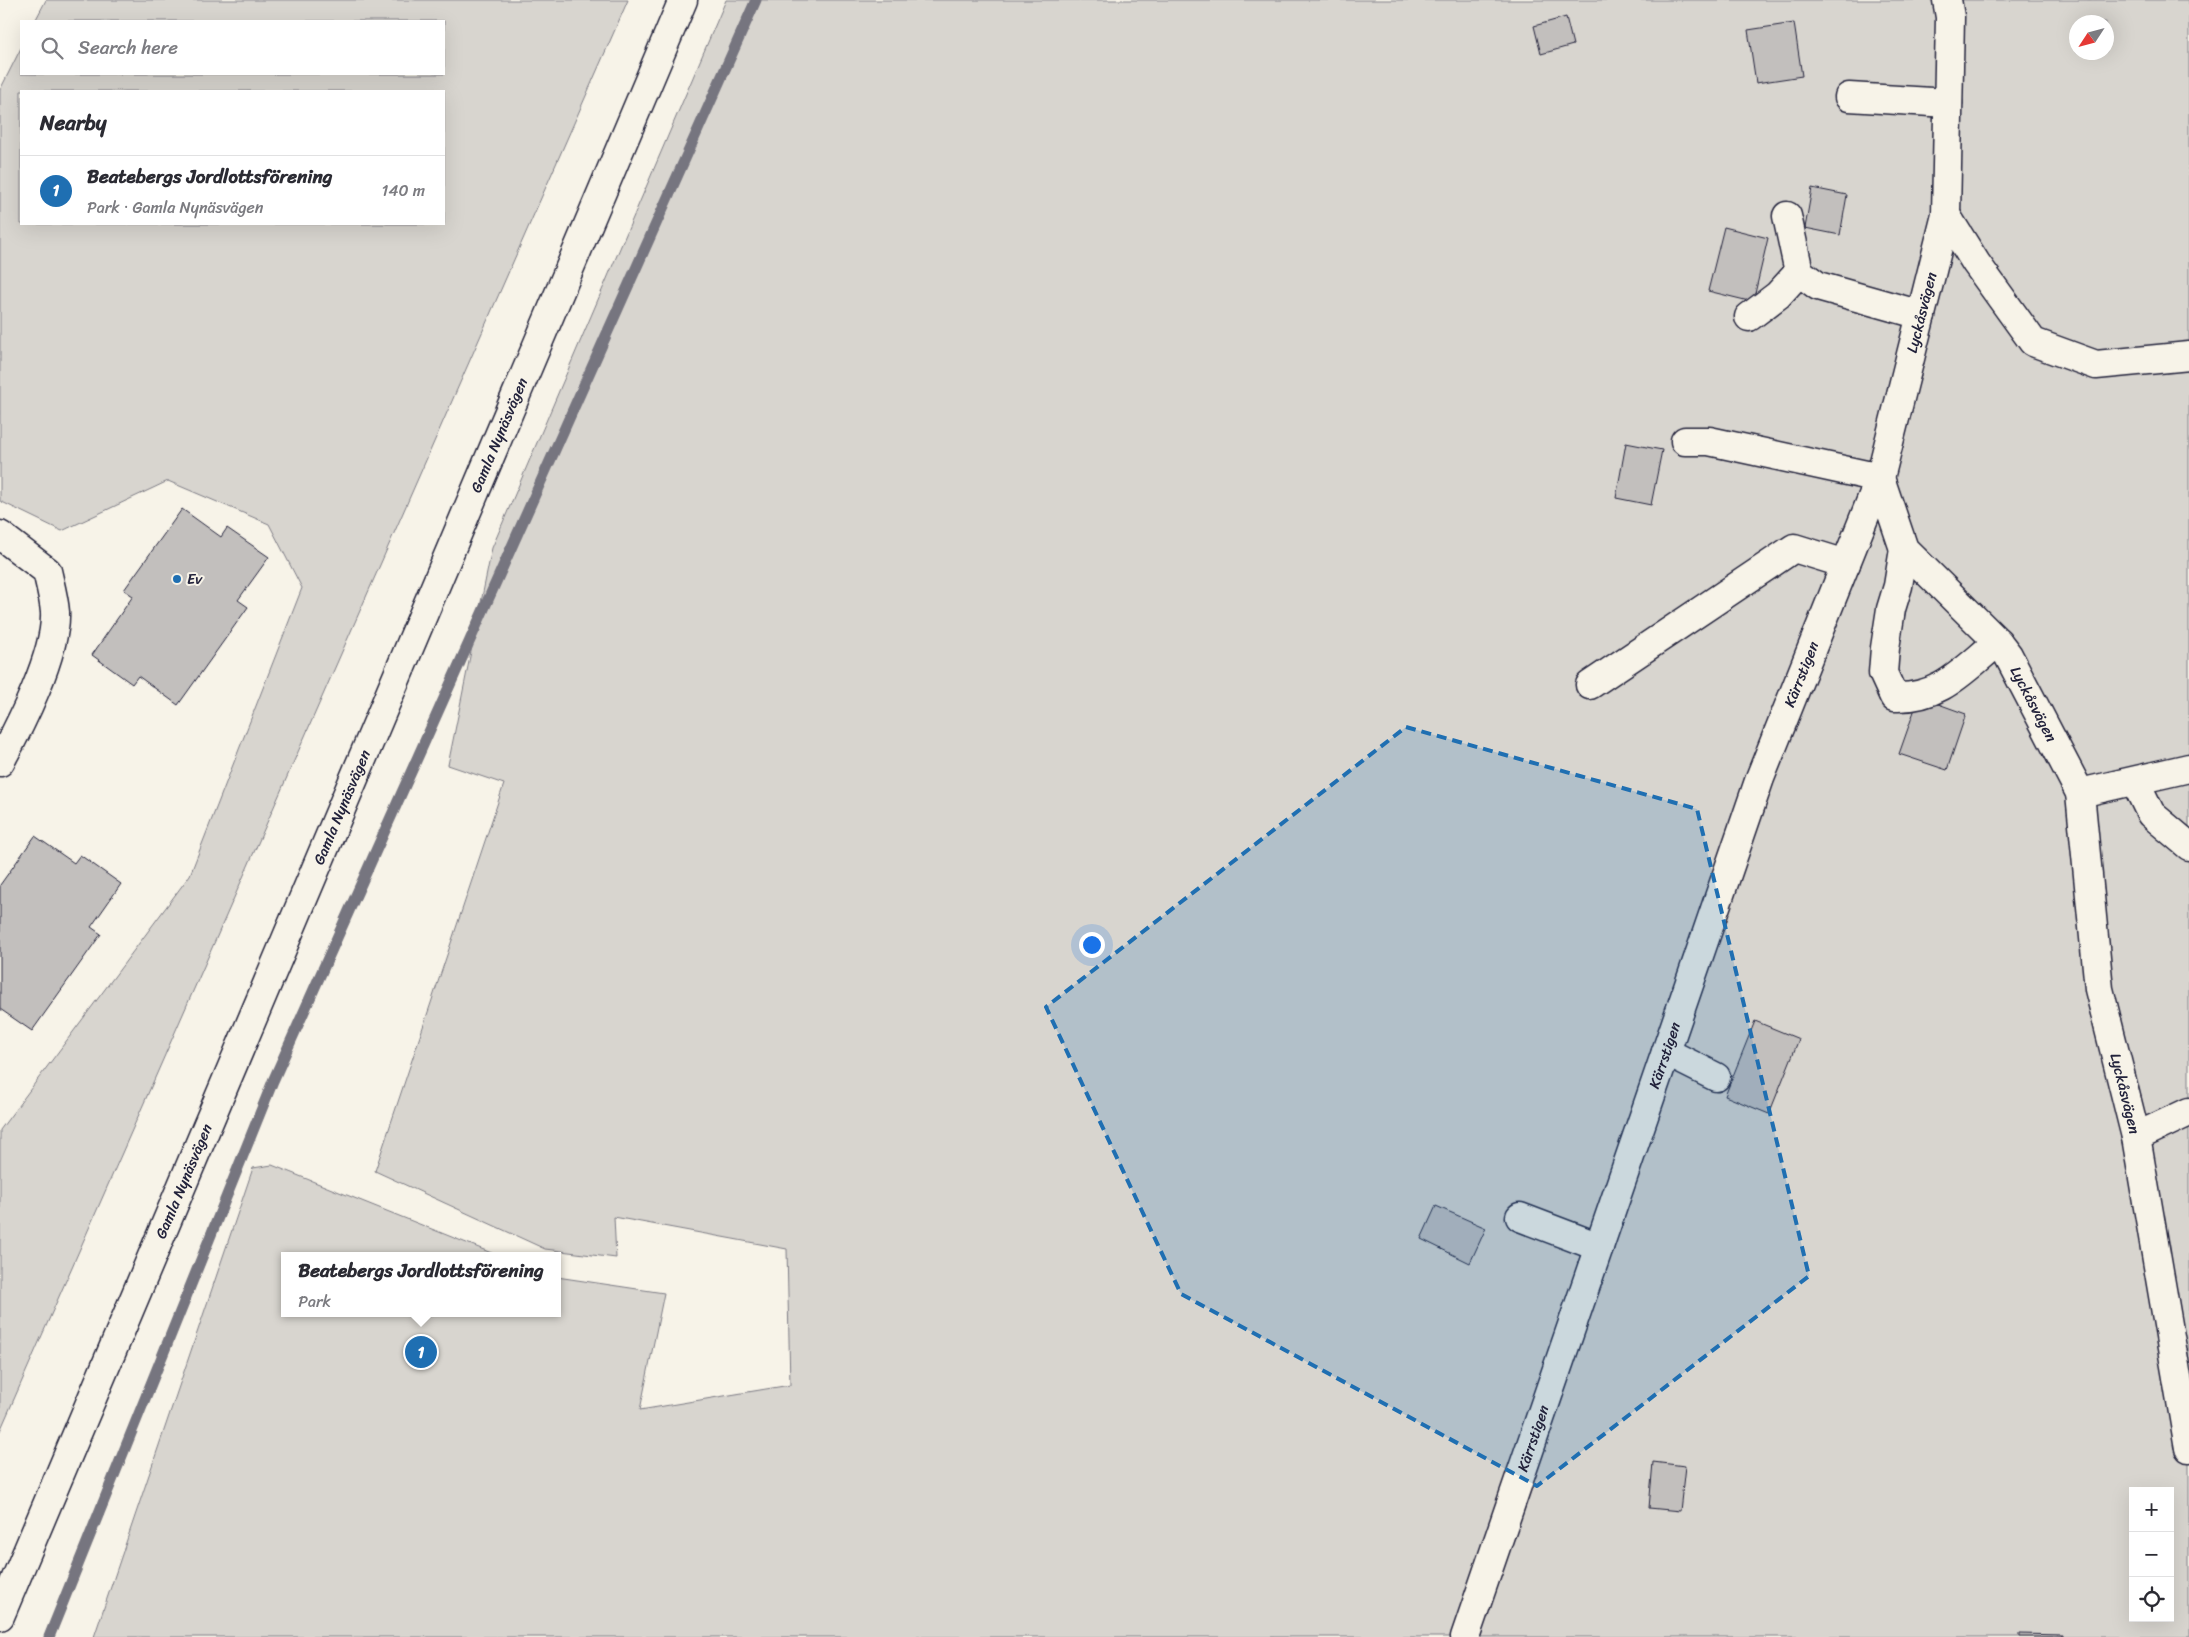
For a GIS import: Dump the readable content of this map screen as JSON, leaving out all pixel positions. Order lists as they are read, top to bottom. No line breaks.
{"streets":{"street":["Lyckåsvägen","Gamla Nynäsvägen","Kärrstigen"]},"crossings":[["Lyckåsvägen","Kärrstigen"]],"places":["Ev"],"north":"bottom left","page":{"search":"Search here","heading":"Nearby","list":[{"mark":"1","name":"Beatebergs Jordlottsförening","note":"Park · Gamla Nynäsvägen","value":"140 m"}],"popup":["Beatebergs Jordlottsförening","Park"],"pins":"1","map_buttons":["+","−"]}}
